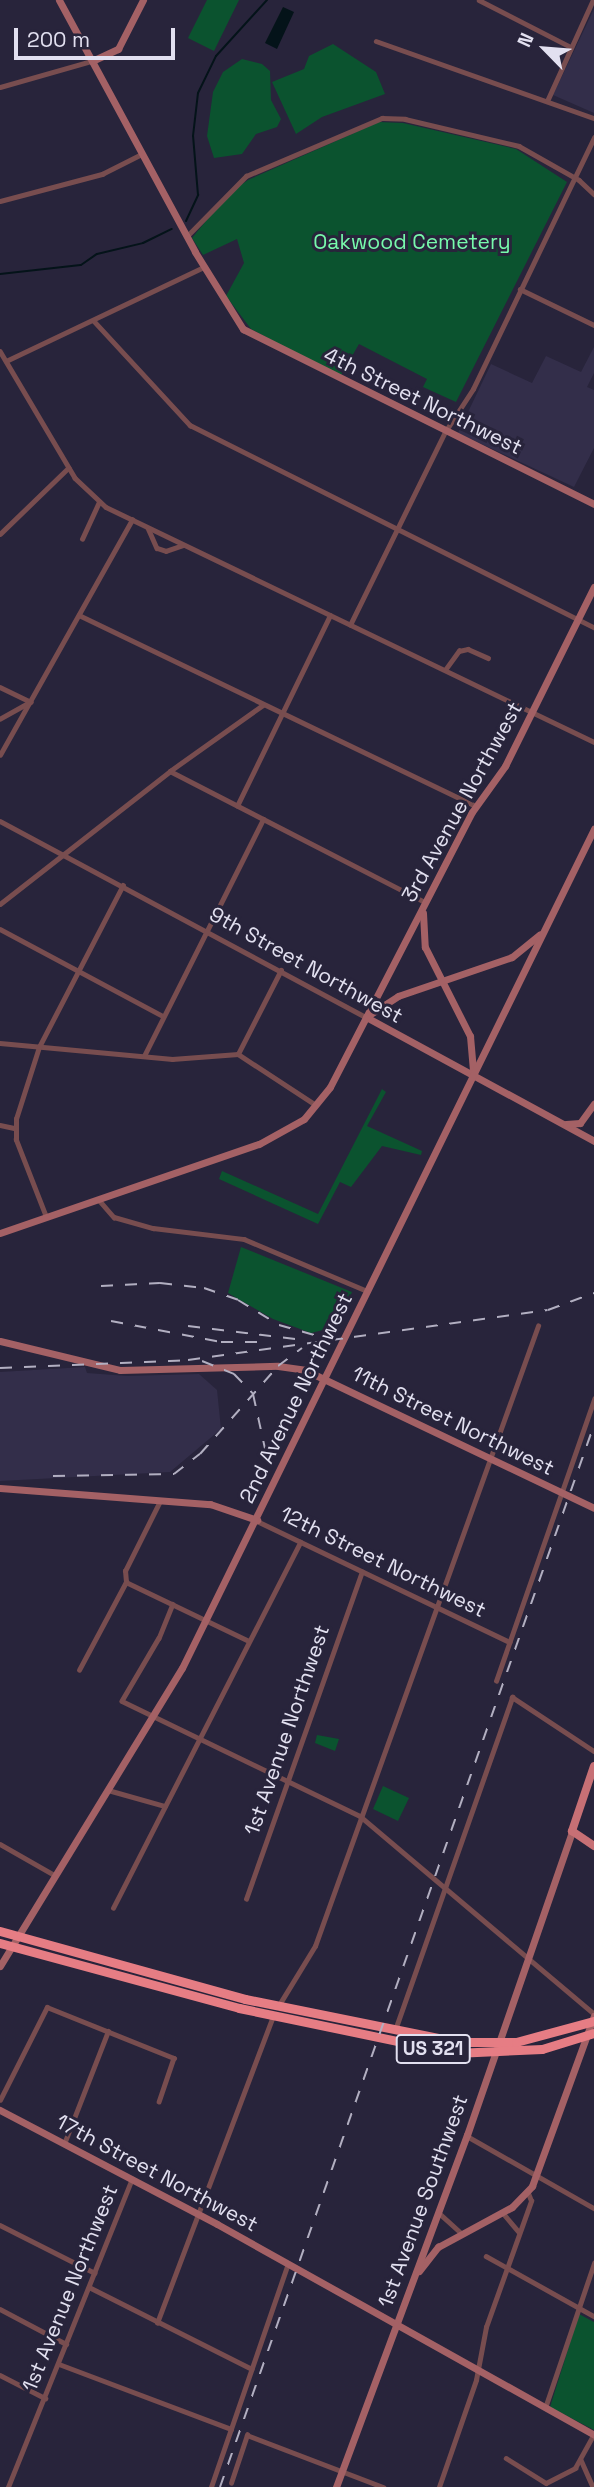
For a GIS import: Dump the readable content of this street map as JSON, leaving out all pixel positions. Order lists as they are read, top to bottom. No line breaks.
{"streets":{"highway":["US 321"],"main road":["4th Street Northwest","3rd Avenue Northwest","9th Street Northwest","2nd Avenue Northwest","11th Street Northwest","12th Street Northwest","17th Street Northwest","1st Avenue Southwest"],"street":["1st Avenue Northwest"]},"crossings":[["3rd Avenue Northwest","9th Street Northwest"],["9th Street Northwest","2nd Avenue Northwest"],["2nd Avenue Northwest","11th Street Northwest"],["2nd Avenue Northwest","12th Street Northwest"],["2nd Avenue Northwest","US 321"],["12th Street Northwest","1st Avenue Northwest"],["1st Avenue Northwest","17th Street Northwest"],["17th Street Northwest","1st Avenue Southwest"]],"parks":["Oakwood Cemetery"],"scale_bar":"200 m","north":"top left"}
